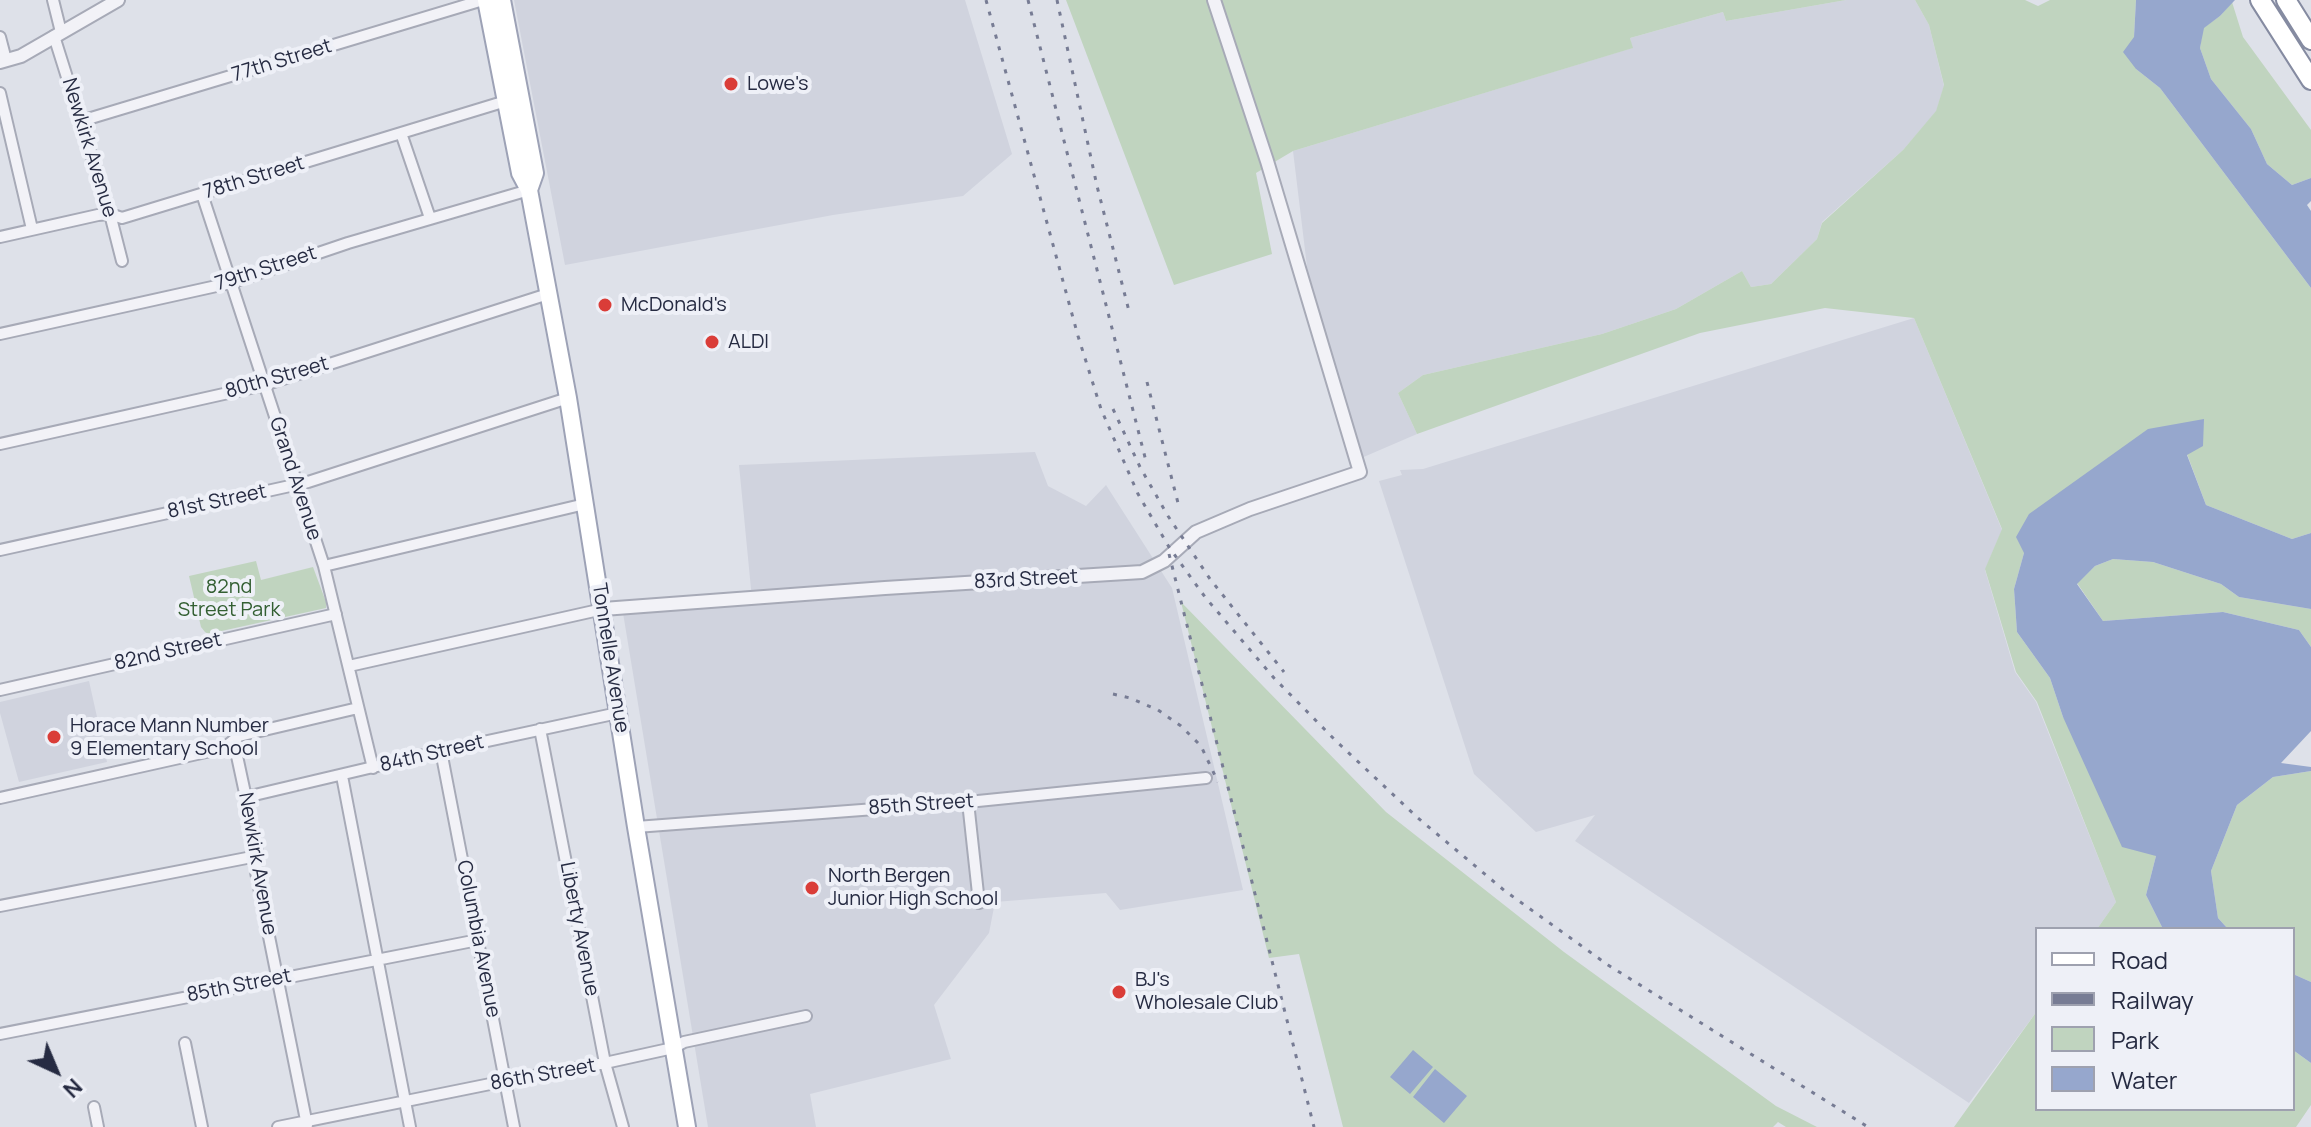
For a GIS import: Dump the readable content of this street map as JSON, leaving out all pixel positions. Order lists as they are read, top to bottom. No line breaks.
{"streets":{"main road":["Tonnelle Avenue"],"street":["77th Street","Newkirk Avenue","78th Street","79th Street","80th Street","Grand Avenue","81st Street","83rd Street","82nd Street","84th Street","85th Street","Liberty Avenue","Columbia Avenue","86th Street"]},"crossings":[["77th Street","Newkirk Avenue"],["77th Street","Tonnelle Avenue"],["Newkirk Avenue","78th Street"],["Newkirk Avenue","84th Street"],["Newkirk Avenue","85th Street"],["Newkirk Avenue","86th Street"],["78th Street","Grand Avenue"],["78th Street","Tonnelle Avenue"],["79th Street","Grand Avenue"],["79th Street","Tonnelle Avenue"],["80th Street","Grand Avenue"],["80th Street","Tonnelle Avenue"],["Grand Avenue","81st Street"],["Grand Avenue","83rd Street"],["Grand Avenue","82nd Street"],["Grand Avenue","84th Street"],["81st Street","Tonnelle Avenue"],["83rd Street","Tonnelle Avenue"],["Tonnelle Avenue","84th Street"],["Tonnelle Avenue","85th Street"],["Tonnelle Avenue","86th Street"],["84th Street","Liberty Avenue"],["84th Street","Columbia Avenue"],["85th Street","Columbia Avenue"],["Liberty Avenue","86th Street"],["Columbia Avenue","86th Street"]],"parks":["82nd Street Park"],"places":["Lowe's","McDonald's","ALDI","Horace Mann Number 9 Elementary School","North Bergen Junior High School","BJ's Wholesale Club"],"legend":["Road","Railway","Park","Water"],"north":"bottom right"}
